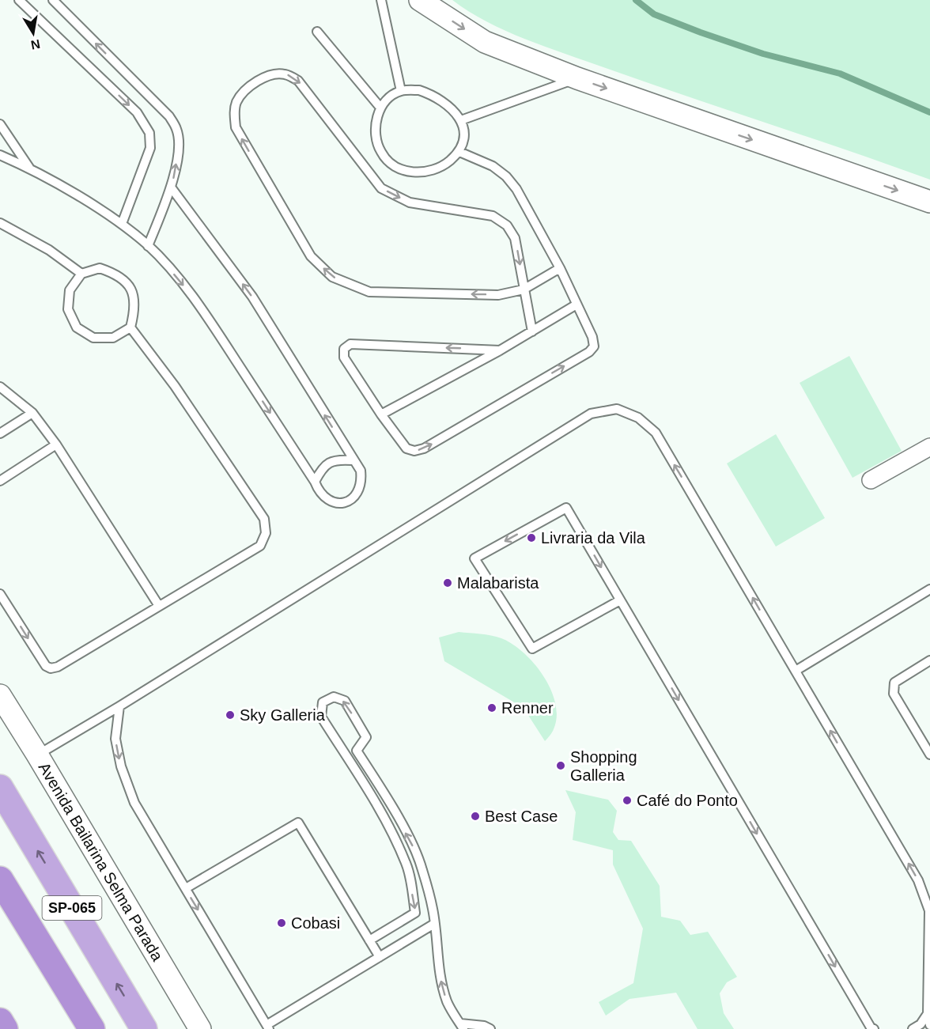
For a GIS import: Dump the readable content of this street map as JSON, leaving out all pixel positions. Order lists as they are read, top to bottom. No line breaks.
{"streets":{"highway":["SP-065"],"street":["Avenida Bailarina Selma Parada"]},"places":["Livraria da Vila","Malabarista","Renner","Sky Galleria","Shopping Galleria","Café do Ponto","Best Case","Cobasi"],"north":"bottom"}
